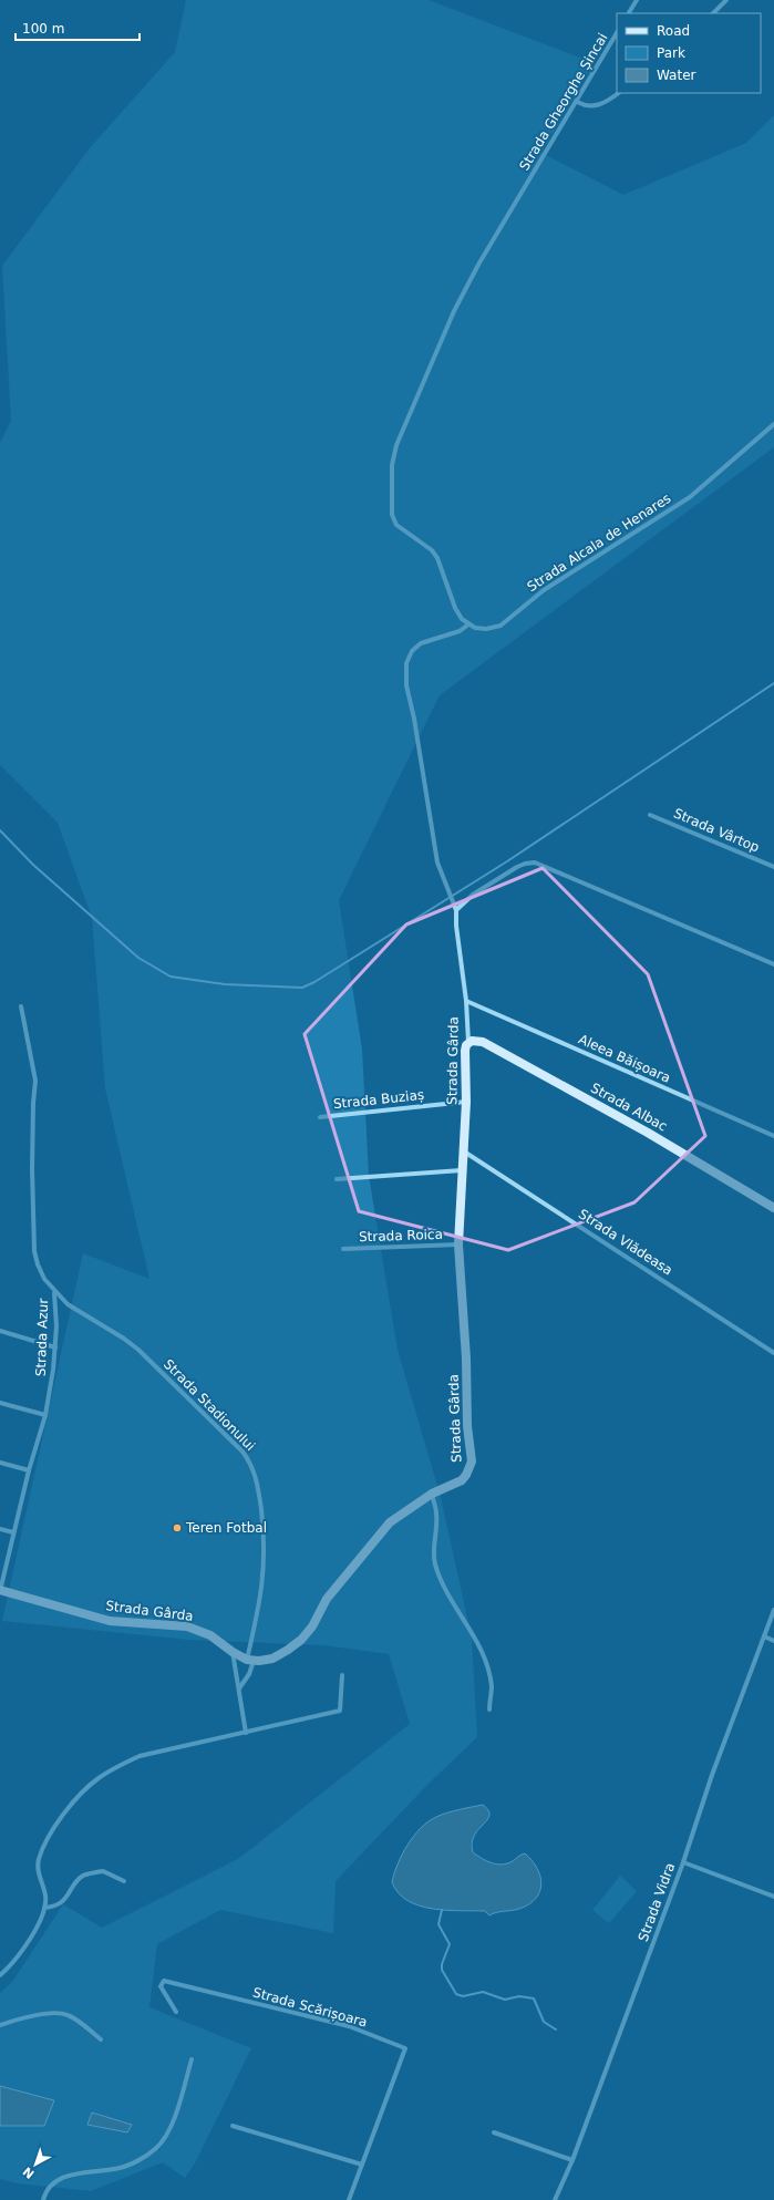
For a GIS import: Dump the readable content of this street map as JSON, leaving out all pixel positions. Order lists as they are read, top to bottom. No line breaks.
{"streets":{"street":["Strada Gheorghe Șincai","Strada Alcala de Henares","Strada Vârtop","Aleea Băișoara","Strada Gârda","Strada Buziaș","Strada Albac","Strada Roica","Strada Vlădeasa","Strada Azur","Strada Stadionului","Strada Vidra","Strada Scărișoara"]},"crossings":[["Strada Gheorghe Șincai","Strada Alcala de Henares"],["Aleea Băișoara","Strada Gârda"],["Strada Gârda","Strada Buziaș"],["Strada Gârda","Strada Albac"],["Strada Gârda","Strada Roica"],["Strada Gârda","Strada Vlădeasa"],["Strada Gârda","Strada Azur"],["Strada Gârda","Strada Stadionului"],["Strada Azur","Strada Stadionului"]],"places":["Teren Fotbal"],"legend":["Road","Park","Water"],"scale_bar":"100 m","north":"bottom left"}
